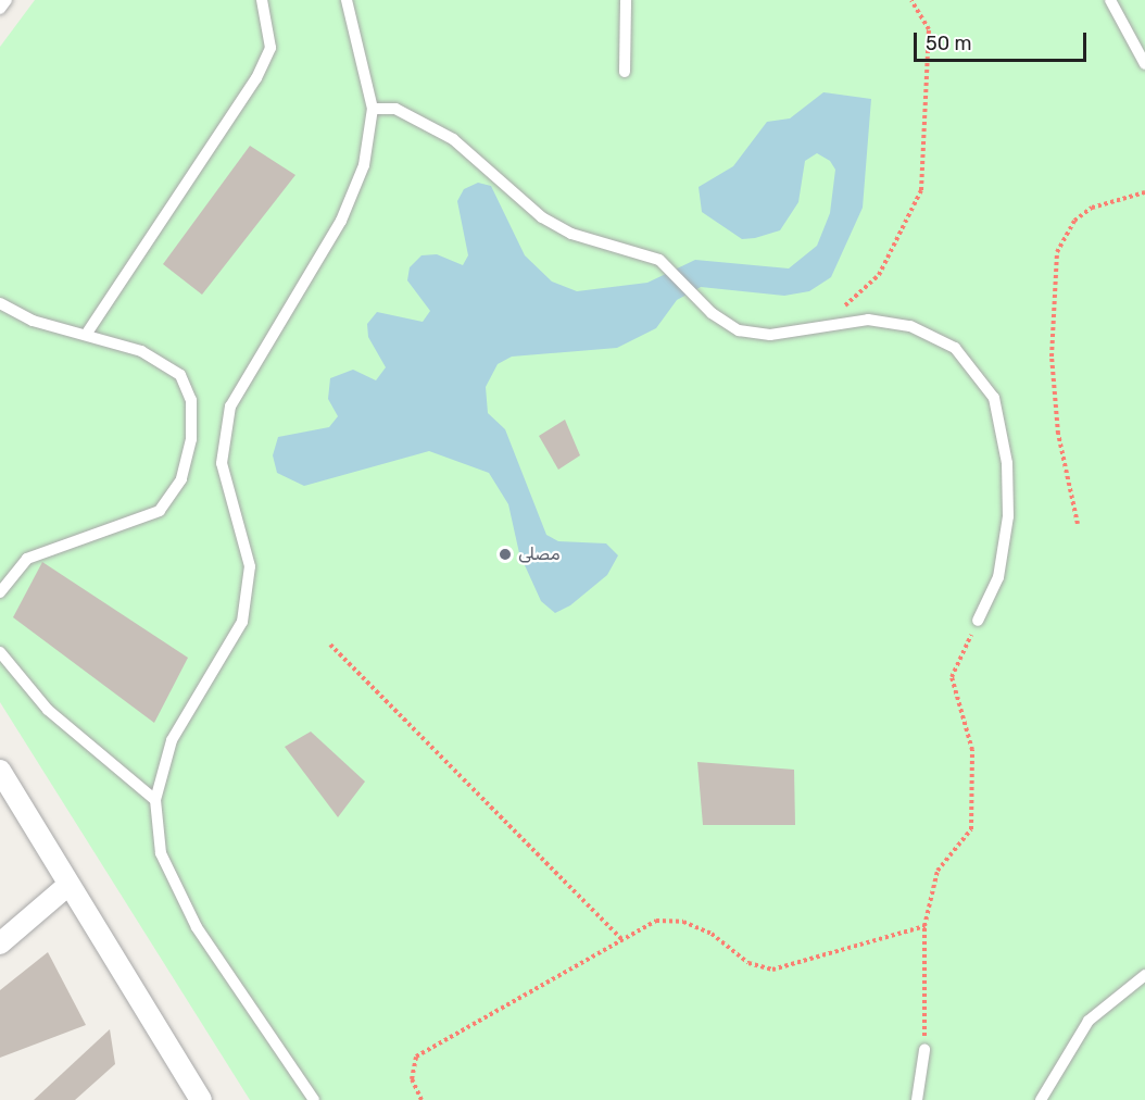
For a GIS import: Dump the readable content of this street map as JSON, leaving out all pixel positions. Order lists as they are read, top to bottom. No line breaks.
{"places":["مصلى"],"scale_bar":"50 m"}
